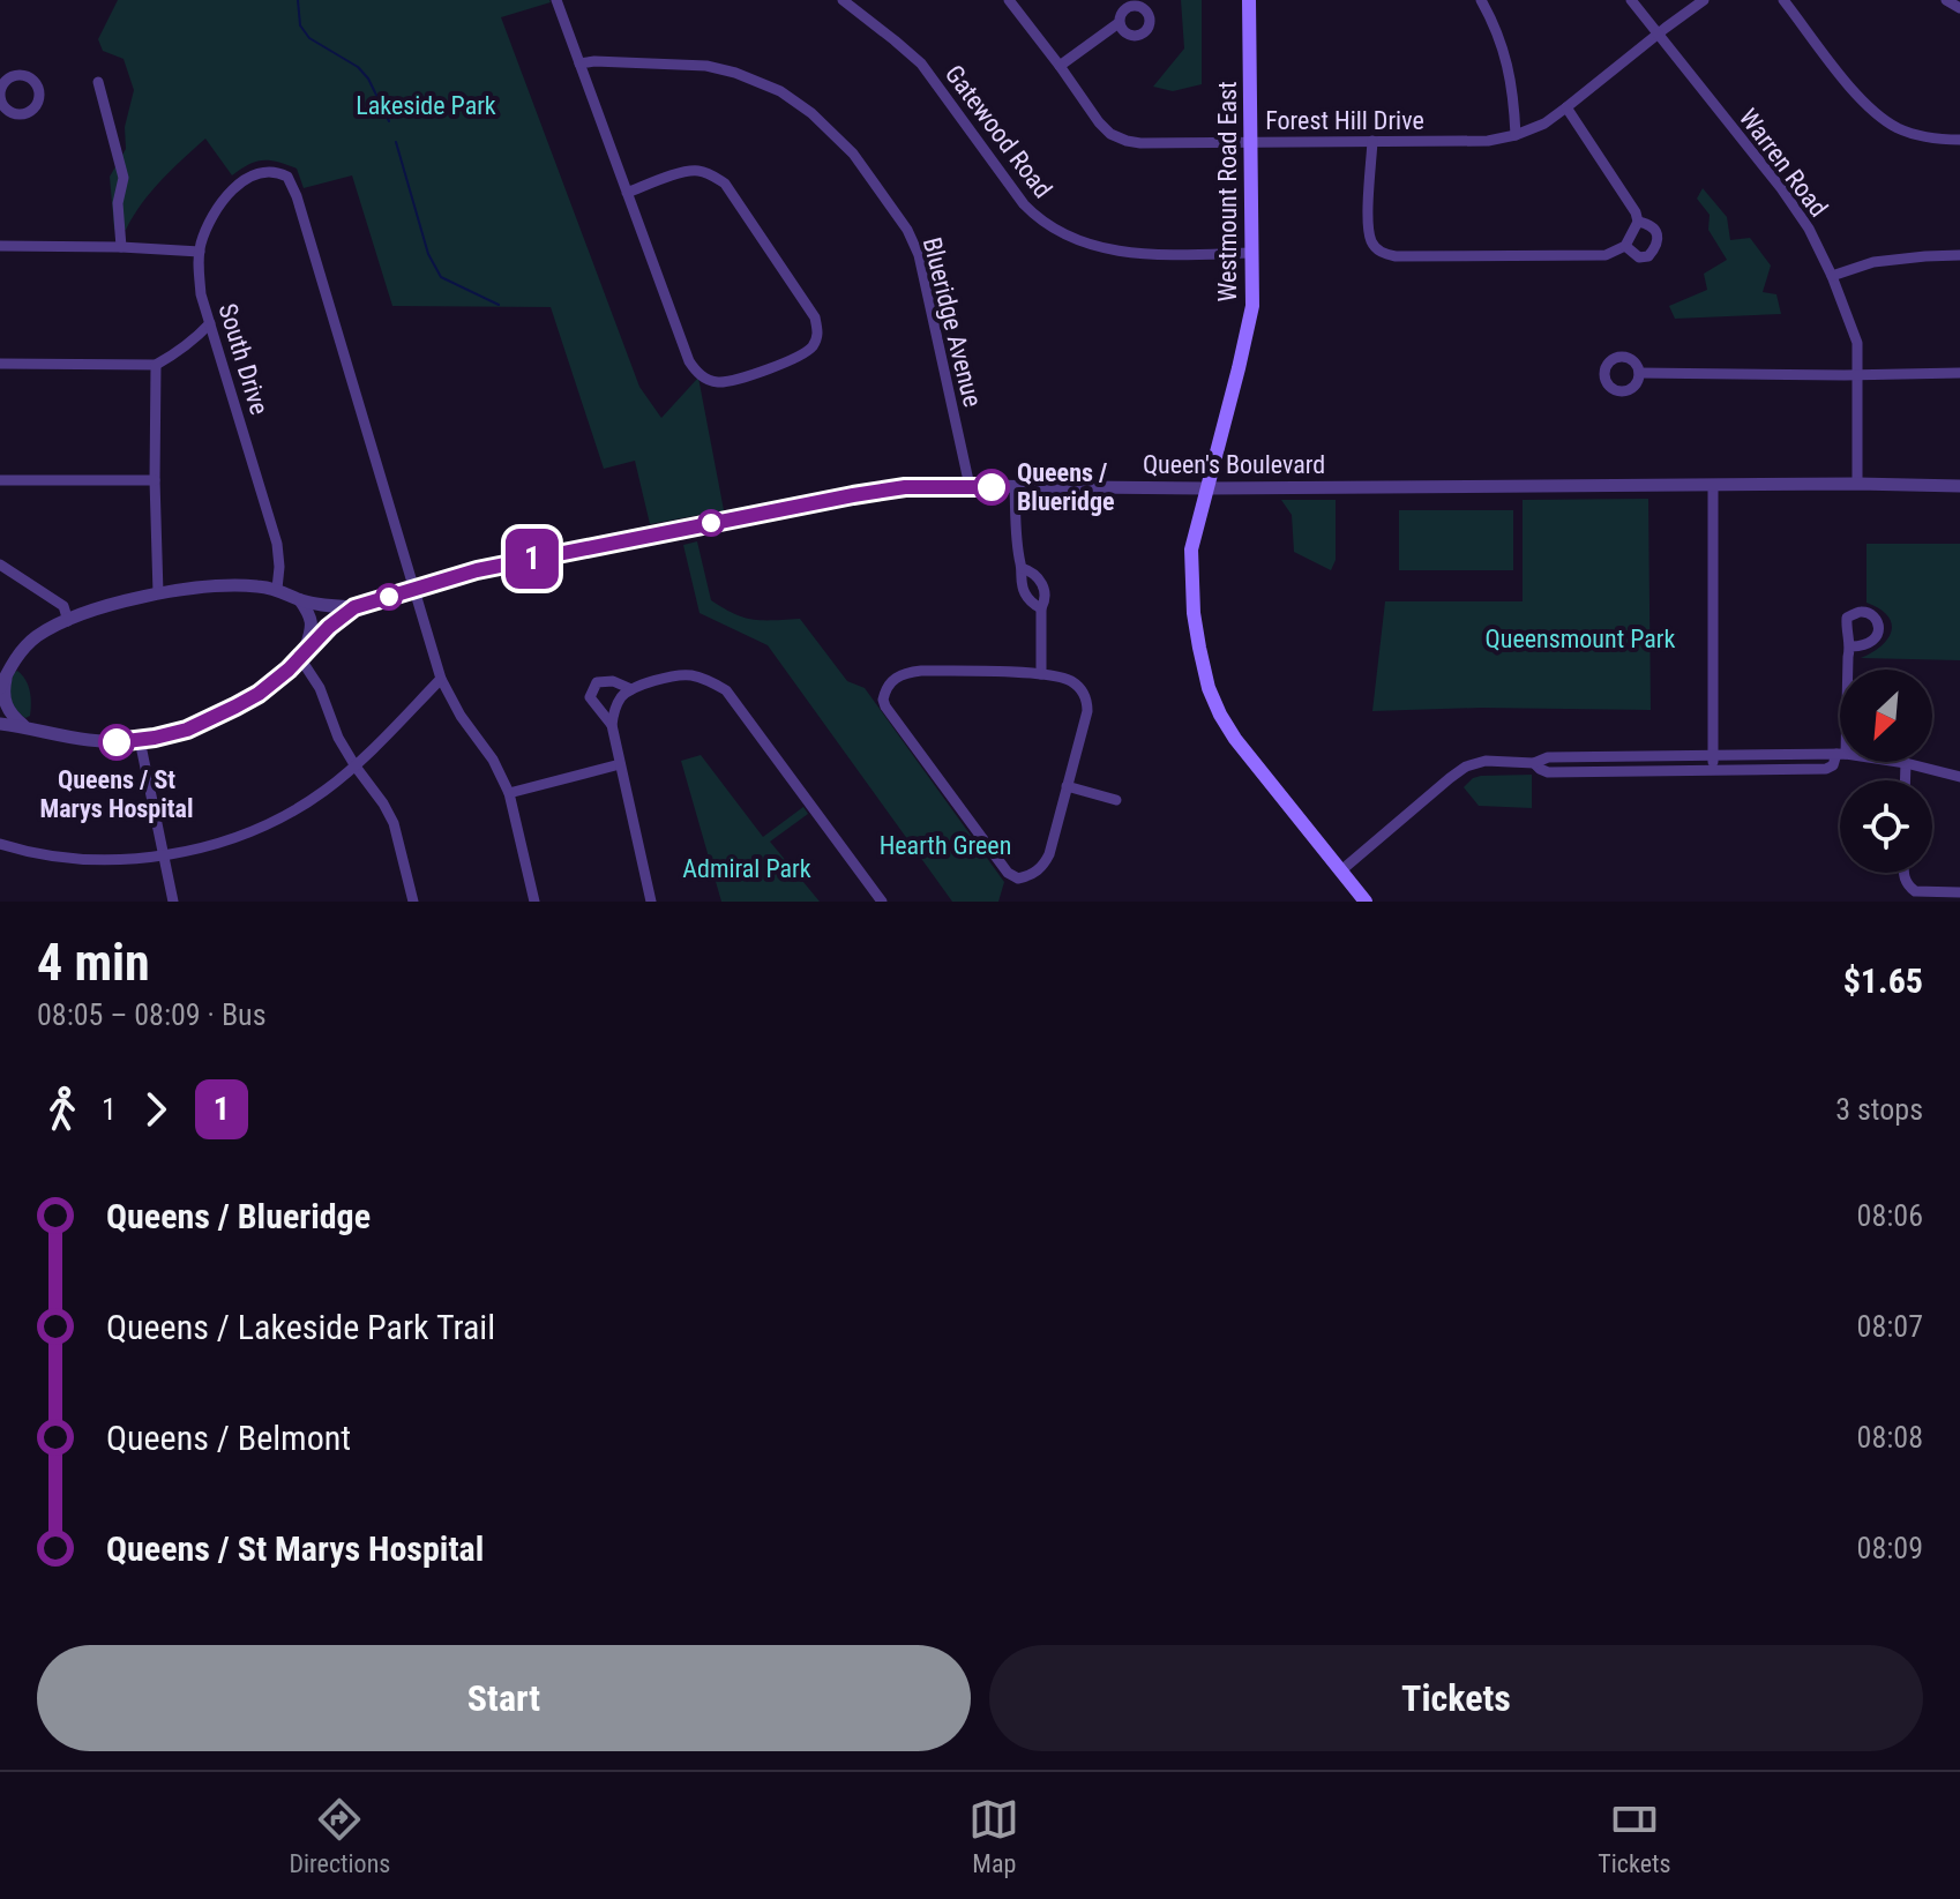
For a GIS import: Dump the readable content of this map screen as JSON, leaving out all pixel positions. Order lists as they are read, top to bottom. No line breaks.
{"streets":{"main road":["Westmount Road East"],"street":["Forest Hill Drive","Gatewood Road","Warren Road","Blueridge Avenue","South Drive","Queen's Boulevard"]},"crossings":[["Forest Hill Drive","Warren Road"],["Forest Hill Drive","Westmount Road East"],["Gatewood Road","Westmount Road East"],["Warren Road","Queen's Boulevard"],["Westmount Road East","Queen's Boulevard"],["Blueridge Avenue","Queen's Boulevard"],["South Drive","Queen's Boulevard"]],"parks":["Lakeside Park","Queensmount Park","Hearth Green","Admiral Park"],"places":["Queens / Blueridge","Queens / St Marys Hospital"],"lines":["bus line 1"],"north":"bottom left","page":{"on_map":"1","heading":["4 min","08:05 – 08:09 · Bus","$1.65"],"legs":["1","1","3 stops"],"list":[{"name":"Queens / Blueridge","value":"08:06"},{"name":"Queens / Lakeside Park Trail","value":"08:07"},{"name":"Queens / Belmont","value":"08:08"},{"name":"Queens / St Marys Hospital","value":"08:09"}],"buttons":["Start","Tickets"],"tabs":["Directions","Map","Tickets"]}}
